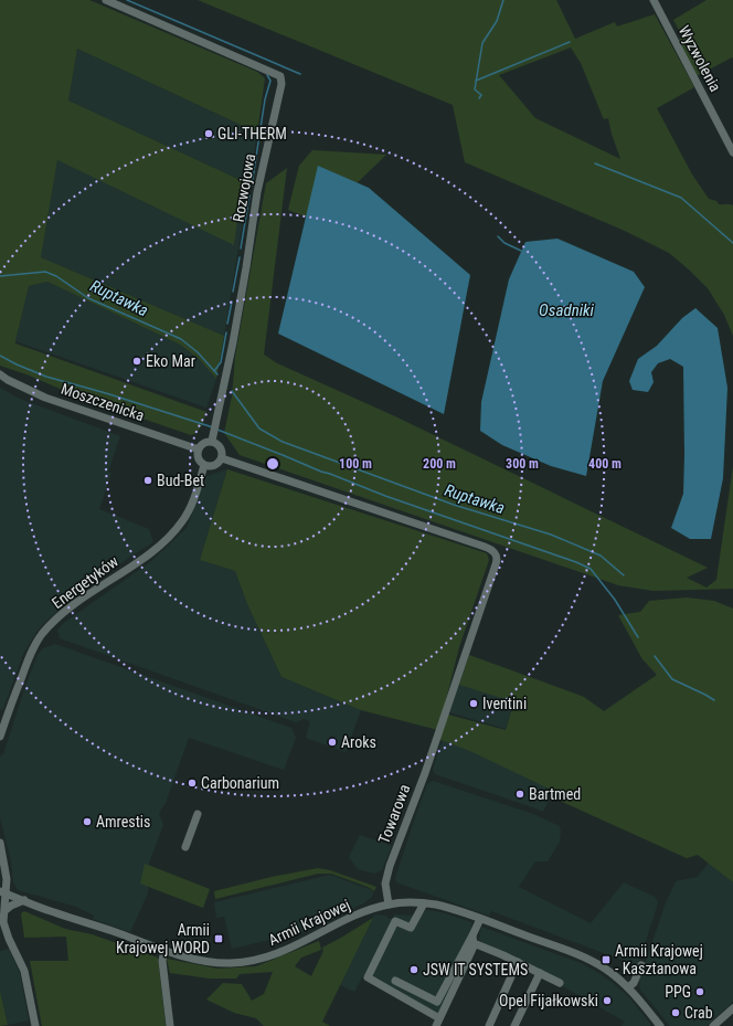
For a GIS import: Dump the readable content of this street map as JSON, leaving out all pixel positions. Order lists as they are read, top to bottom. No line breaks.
{"streets":{"street":["Wyzwolenia","Rozwojowa","Moszczenicka","Energetyków","Towarowa","Armii Krajowej"]},"crossings":[["Rozwojowa","Moszczenicka"],["Rozwojowa","Energetyków"],["Rozwojowa","Towarowa"],["Moszczenicka","Energetyków"],["Moszczenicka","Towarowa"],["Energetyków","Towarowa"],["Towarowa","Armii Krajowej"]],"water":["Ruptawka","Osadniki"],"places":{"other":["GLI-THERM","Eko Mar","Bud-Bet","Iventini","Aroks","Carbonarium","Bartmed","Amrestis","JSW IT SYSTEMS","PPG","Opel Fijałkowski","Crab"],"transit":["Armii Krajowej WORD","Armii Krajowej - Kasztanowa"]},"rings":["100 m","200 m","300 m","400 m"]}
